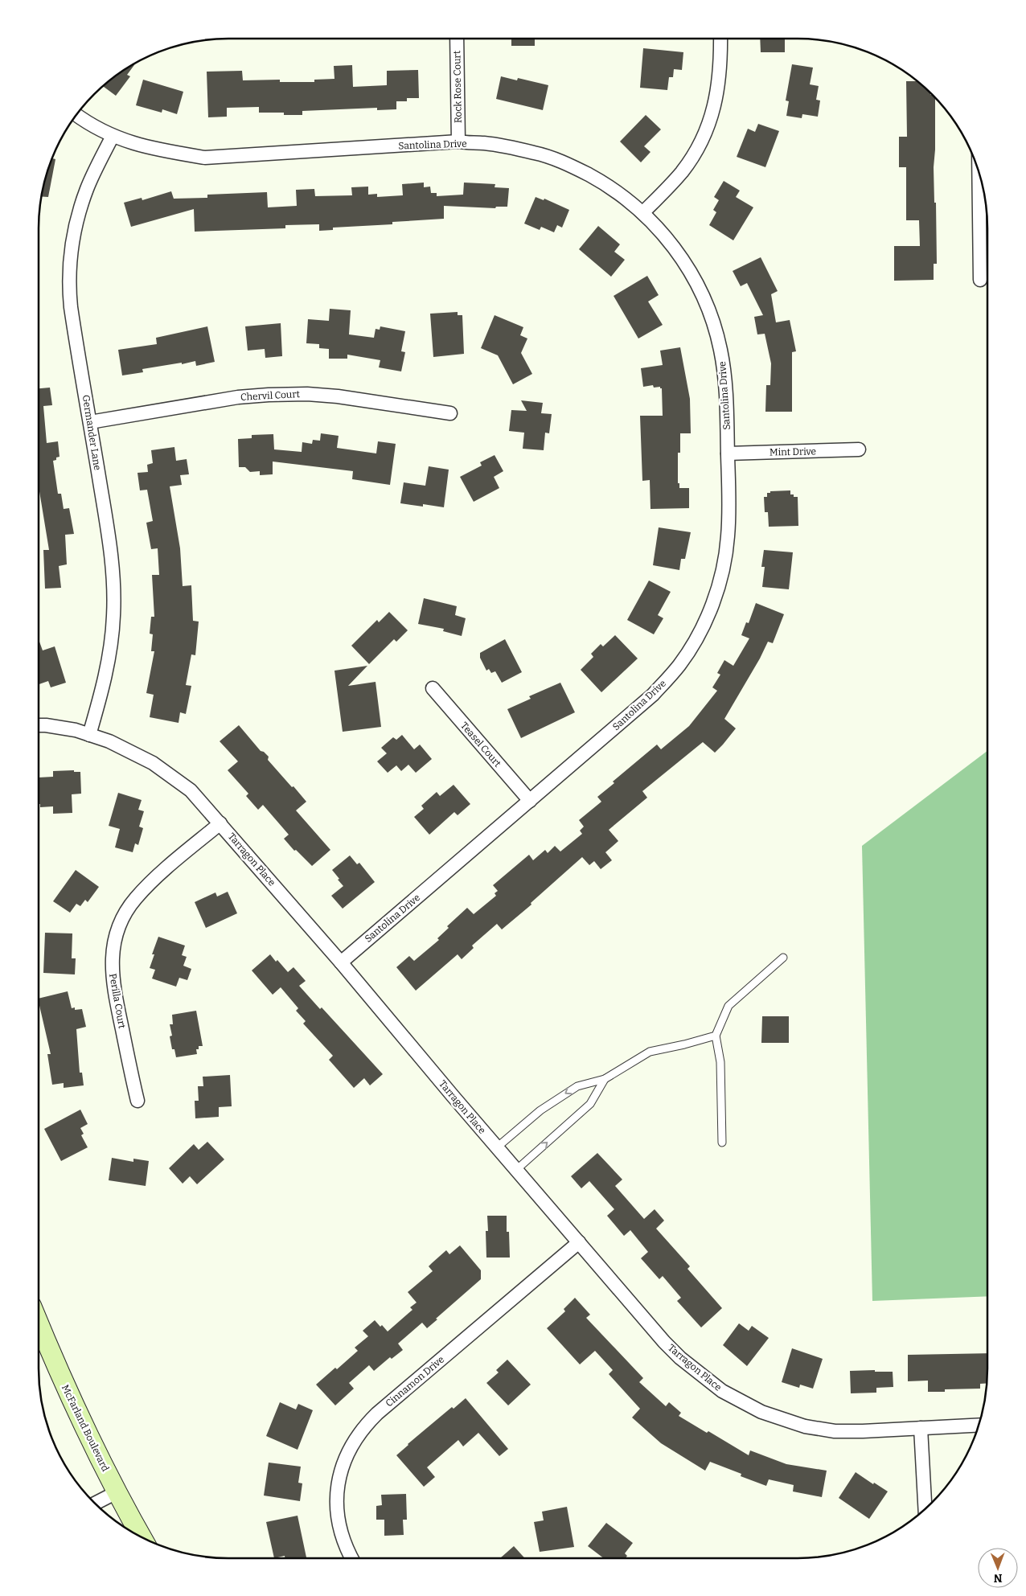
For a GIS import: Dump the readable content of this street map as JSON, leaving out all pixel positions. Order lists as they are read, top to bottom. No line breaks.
{"streets":{"street":["Rock Rose Court","Santolina Drive","Chervil Court","Germander Lane","Mint Drive","Teasel Court","Tarragon Place","Perilla Court","Cinnamon Drive","McFarland Boulevard"]},"crossings":[["Rock Rose Court","Santolina Drive"],["Santolina Drive","Germander Lane"],["Santolina Drive","Mint Drive"],["Santolina Drive","Teasel Court"],["Santolina Drive","Tarragon Place"],["Chervil Court","Germander Lane"],["Germander Lane","Tarragon Place"],["Tarragon Place","Perilla Court"],["Tarragon Place","Cinnamon Drive"]],"north":"bottom"}
